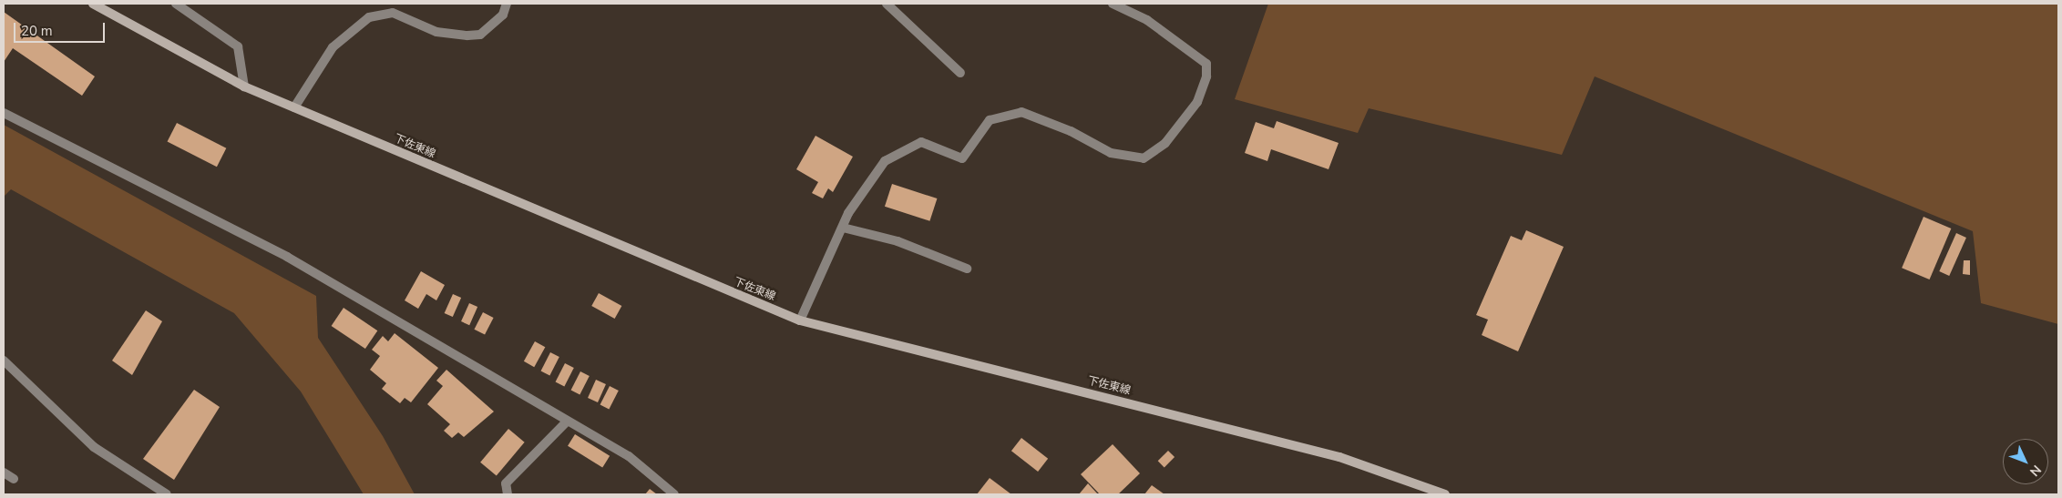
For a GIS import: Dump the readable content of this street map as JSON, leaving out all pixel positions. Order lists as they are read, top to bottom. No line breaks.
{"streets":{"main road":["下佐東線"]},"scale_bar":"20 m","north":"bottom right"}
